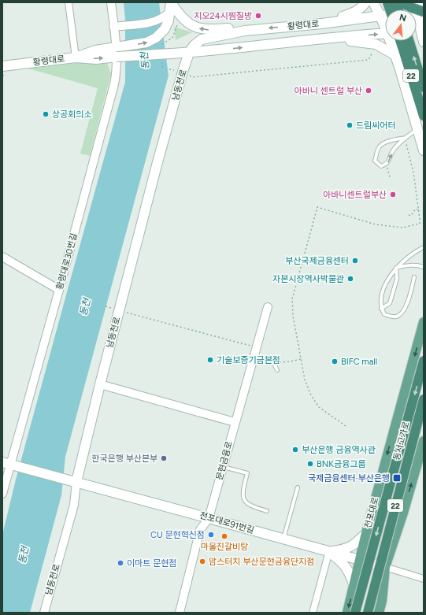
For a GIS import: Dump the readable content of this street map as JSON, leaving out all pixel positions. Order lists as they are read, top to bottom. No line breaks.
{"streets":{"highway":["22","동서고가로"],"main road":["황령대로","남동천로","전포대로","전포대로91번길"],"street":["황령대로30번길","문현금융로"]},"crossings":[["황령대로","남동천로"],["황령대로","황령대로30번길"],["남동천로","전포대로91번길"],["황령대로30번길","전포대로91번길"],["문현금융로","전포대로91번길"],["전포대로","전포대로91번길"]],"water":["동천"],"places":{"other":["지오24시찜질방","아바니 센트럴 부산","상공회의소","드림씨어터","아바니센트럴부산","부산국제금융센터","자본시장역사박물관","기술보증기금본점","BIFC mall","부산은행 금융역사관","한국은행 부산본부","BNK금융그룹","CU 문현혁신점","마울진갈비탕","맘스터치 부산문현금융단지점","이마트 문현점"],"transit":["국제금융센터·부산은행"]},"north":"top"}
